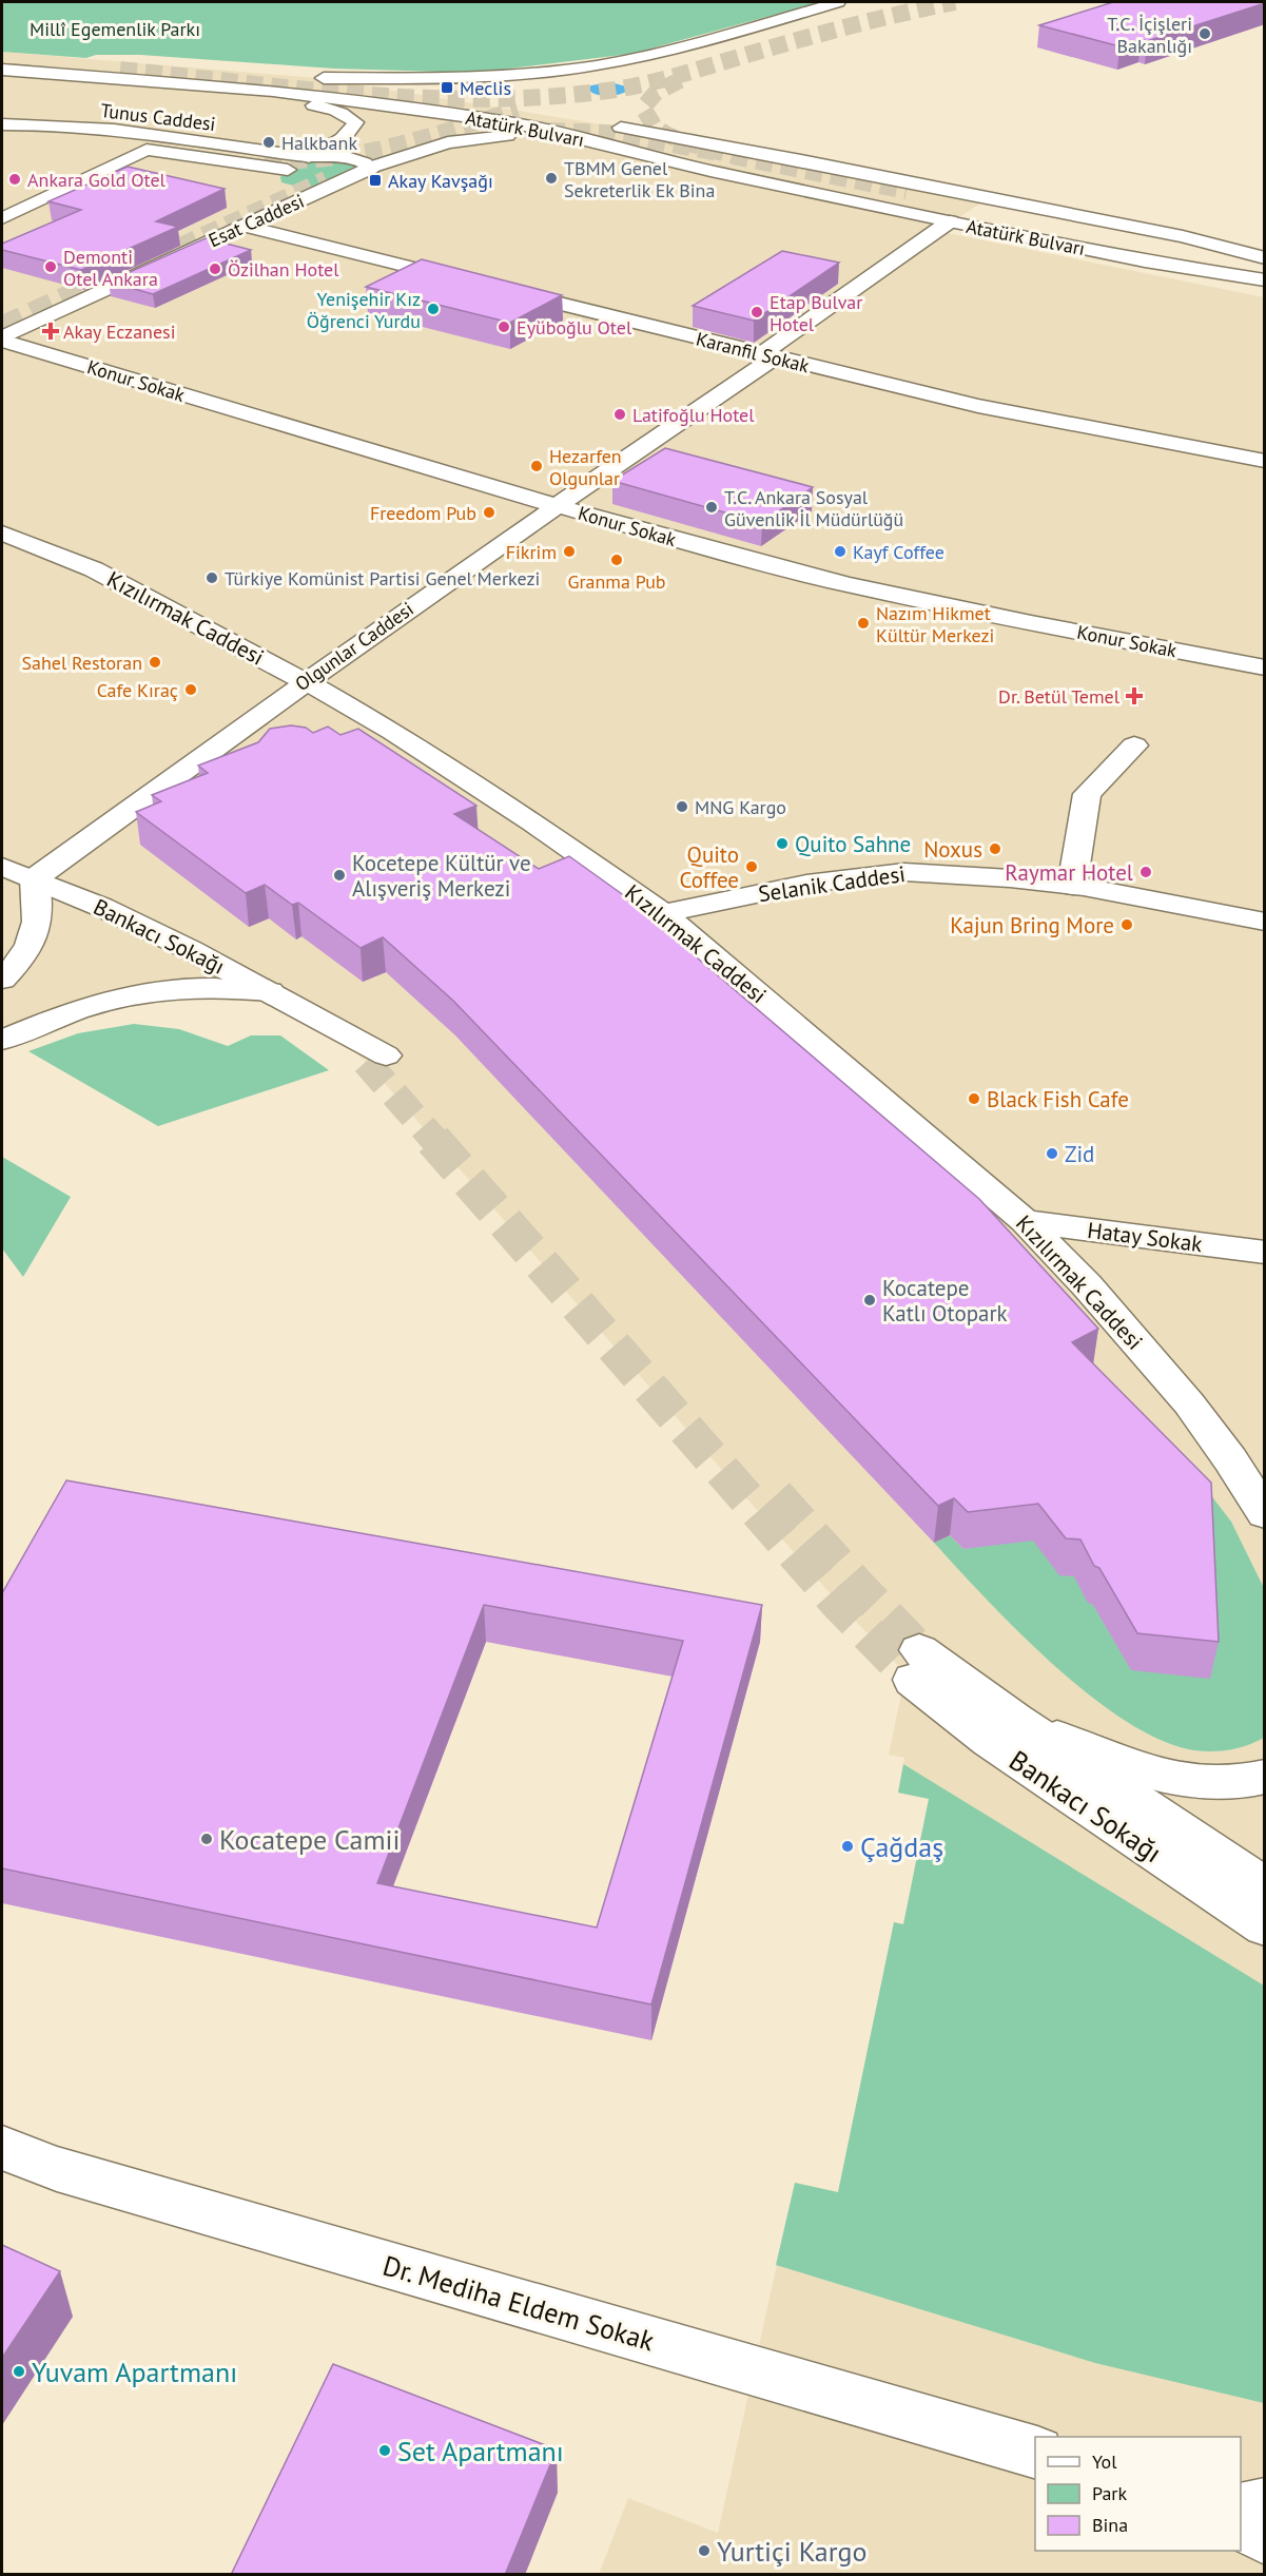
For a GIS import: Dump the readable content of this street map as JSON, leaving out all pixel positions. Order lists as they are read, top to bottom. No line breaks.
{"streets":{"street":["Tunus Caddesi","Atatürk Bulvarı","Esat Caddesi","Karanfil Sokak","Konur Sokak","Kızılırmak Caddesi","Olgunlar Caddesi","Selanik Caddesi","Bankacı Sokağı","Hatay Sokak","Dr. Mediha Eldem Sokak"]},"crossings":[["Tunus Caddesi","Esat Caddesi"],["Atatürk Bulvarı","Esat Caddesi"],["Atatürk Bulvarı","Olgunlar Caddesi"],["Esat Caddesi","Konur Sokak"],["Karanfil Sokak","Olgunlar Caddesi"],["Konur Sokak","Olgunlar Caddesi"],["Kızılırmak Caddesi","Olgunlar Caddesi"],["Kızılırmak Caddesi","Selanik Caddesi"],["Kızılırmak Caddesi","Hatay Sokak"],["Olgunlar Caddesi","Bankacı Sokağı"]],"parks":["Millî Egemenlik Parkı"],"places":{"other":["T.C. İçişleri Bakanlığı","Halkbank","TBMM Genel Sekreterlik Ek Bina","Ankara Gold Otel","Demonti Otel Ankara","Özilhan Hotel","Yenişehir Kız Öğrenci Yurdu","Etap Bulvar Hotel","Eyüboğlu Otel","Latifoğlu Hotel","Hezarfen Olgunlar","T.C. Ankara Sosyal Güvenlik İl Müdürlüğü","Freedom Pub","Fikrim","Kayf Coffee","Granma Pub","Türkiye Komünist Partisi Genel Merkezi","Nazım Hikmet Kültür Merkezi","Sahel Restoran","Cafe Kıraç","MNG Kargo","Quito Sahne","Noxus","Quito Coffee","Raymar Hotel","Kocetepe Kültür ve Alışveriş Merkezi","Kajun Bring More","Black Fish Cafe","Zid","Kocatepe Katlı Otopark","Kocatepe Camii","Çağdaş","Yuvam Apartmanı","Set Apartmanı","Yurtiçi Kargo"],"transit":["Meclis","Akay Kavşağı"],"health":["Akay Eczanesi","Dr. Betül Temel"]},"legend":["Yol","Park","Bina"]}
